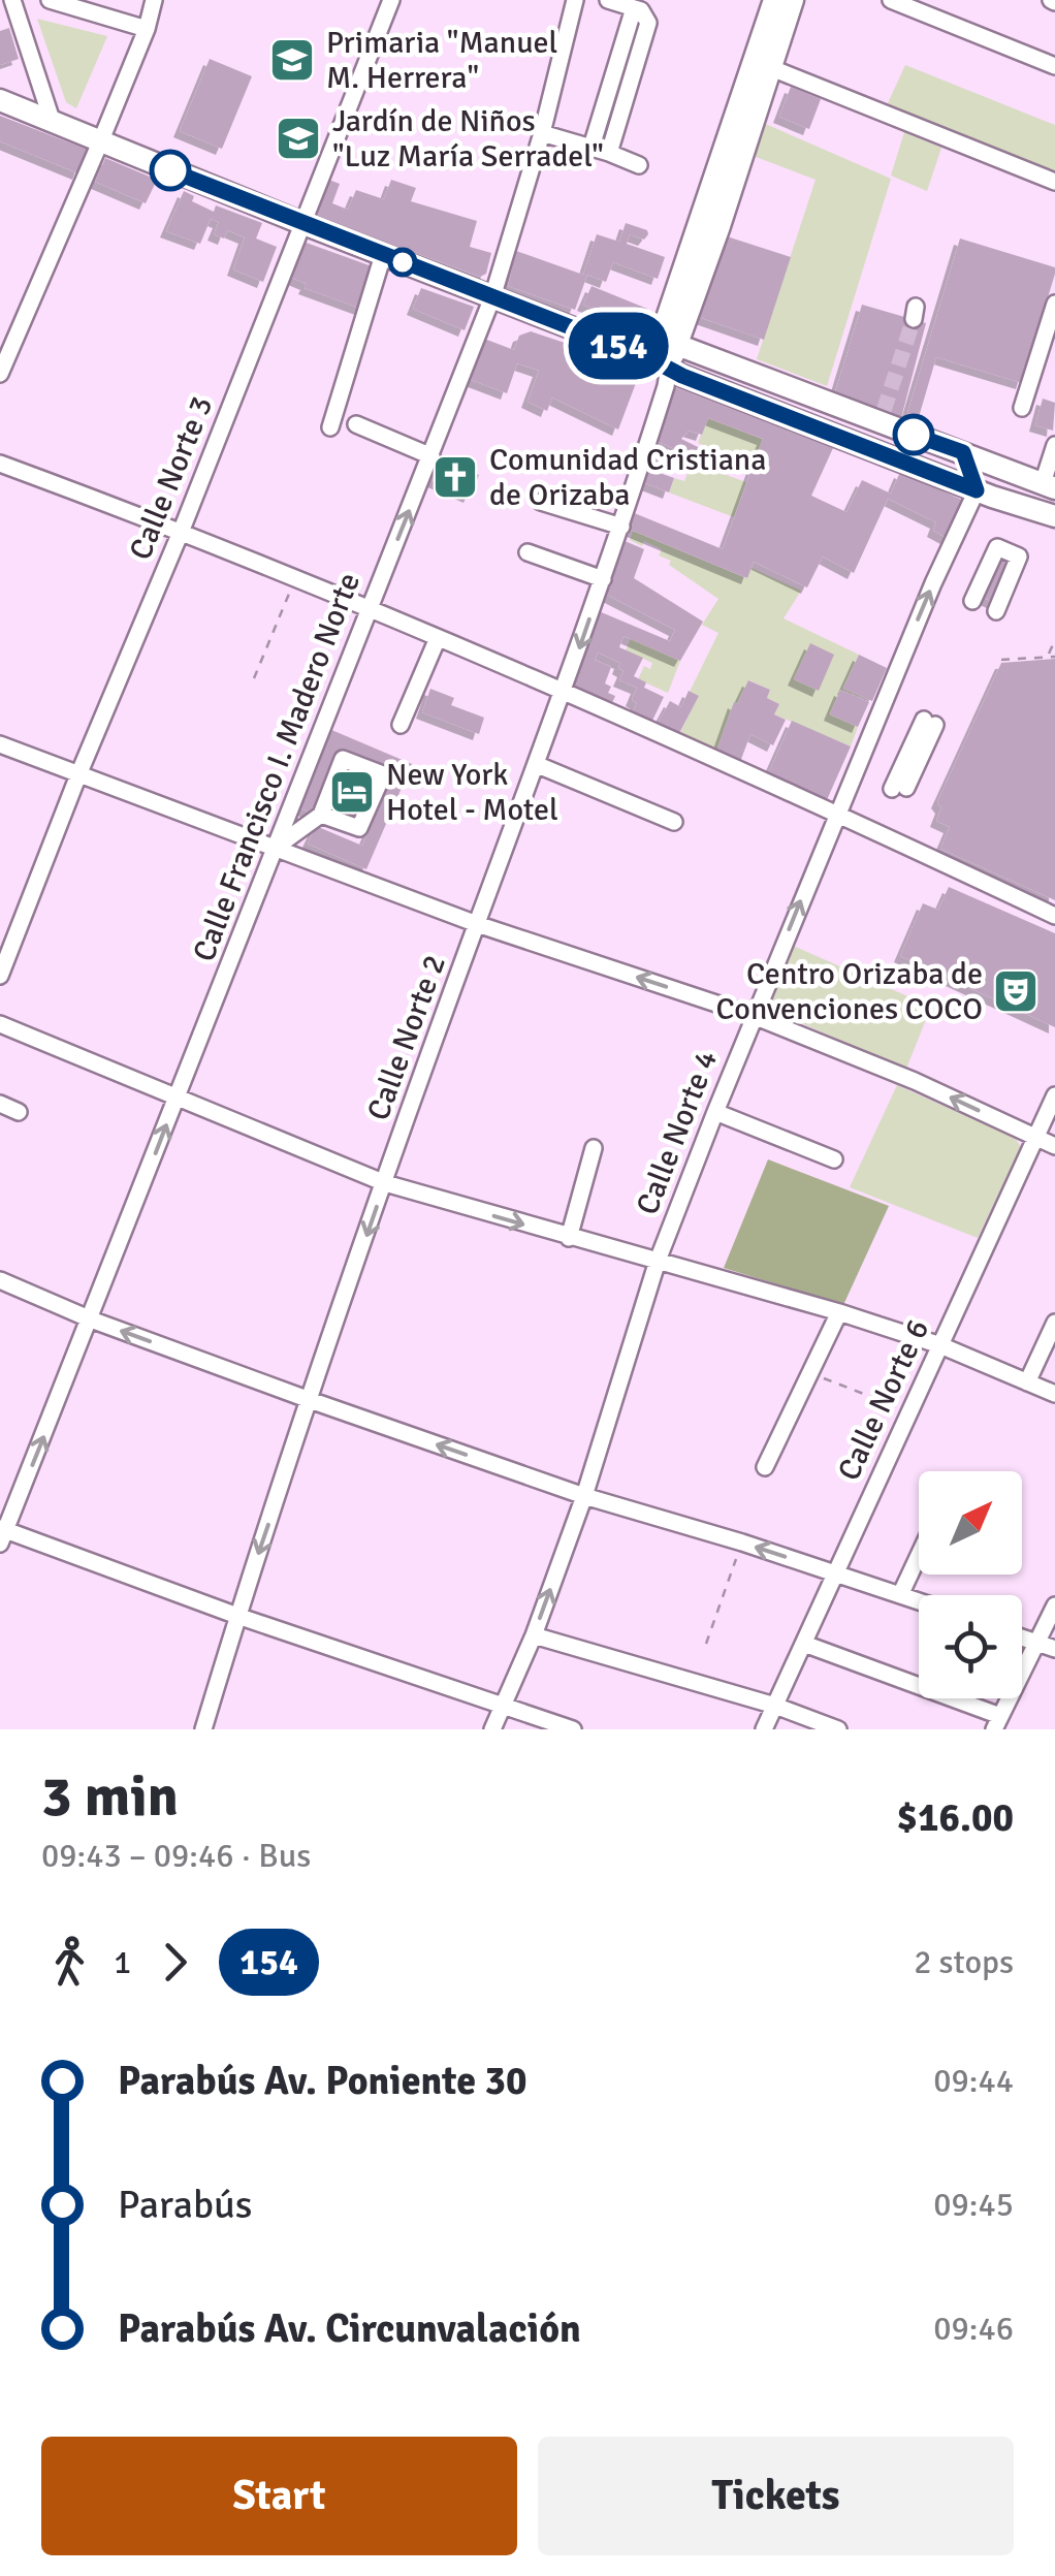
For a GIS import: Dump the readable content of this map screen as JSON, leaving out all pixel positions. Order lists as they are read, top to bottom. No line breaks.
{"streets":{"street":["Calle Norte 3","Calle Francisco I. Madero Norte","Calle Norte 2","Calle Norte 4","Calle Norte 6"]},"one_way":["Calle Francisco I. Madero Norte","Calle Norte 2","Calle Norte 4"],"places":{"school or university":["Primaria \"Manuel M. Herrera\"","Jardín de Niños \"Luz María Serradel\""],"church":["Comunidad Cristiana de Orizaba"],"hotel":["New York Hotel - Motel"],"theatre":["Centro Orizaba de Convenciones COCO"]},"lines":["bus line 154"],"north":"top right","page":{"on_map":"154","heading":["3 min","09:43 – 09:46 · Bus","$16.00"],"legs":["1","154","2 stops"],"list":[{"name":"Parabús Av. Poniente 30","value":"09:44"},{"name":"Parabús","value":"09:45"},{"name":"Parabús Av. Circunvalación","value":"09:46"}],"buttons":["Start","Tickets"]}}
